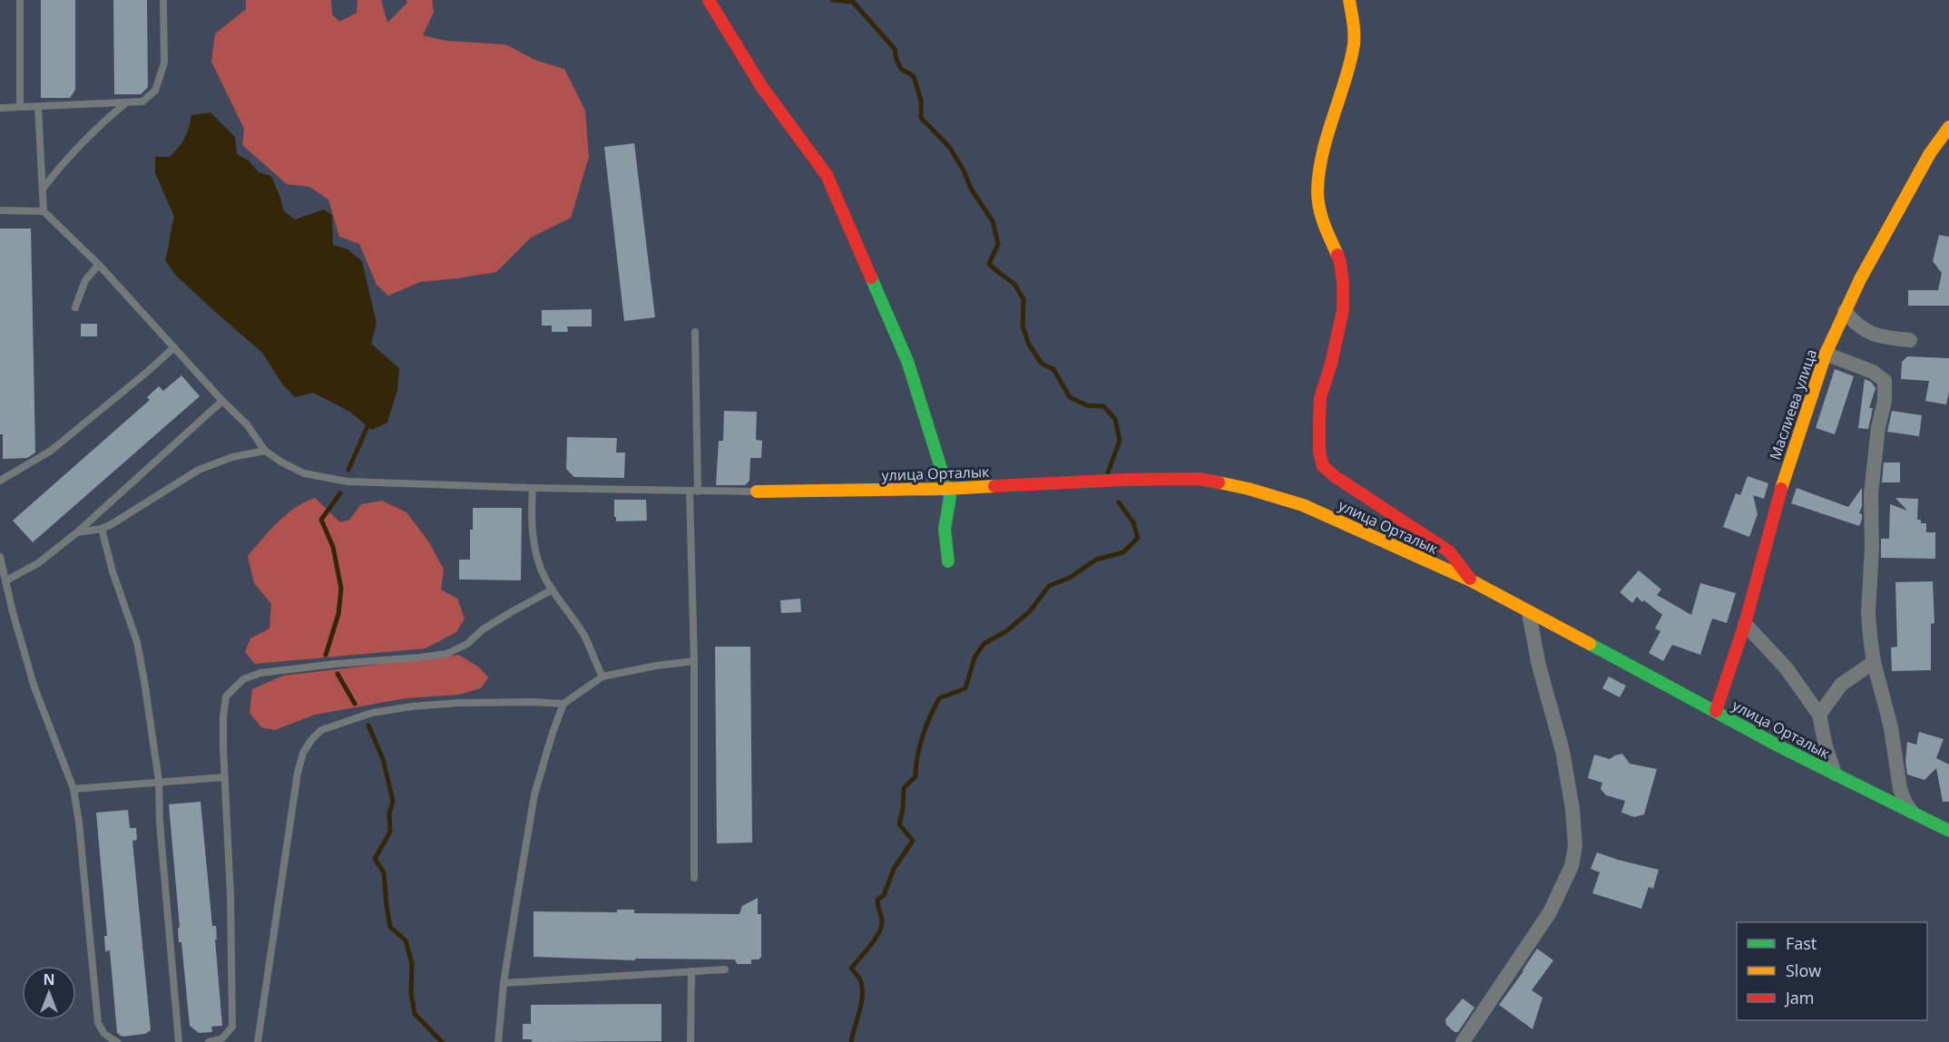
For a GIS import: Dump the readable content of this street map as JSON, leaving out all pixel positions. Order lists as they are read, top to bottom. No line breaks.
{"streets":{"street":["Маслиева улица","улица Орталык"]},"crossings":[["Маслиева улица","улица Орталык"]],"legend":["Fast","Slow","Jam"],"north":"top"}
